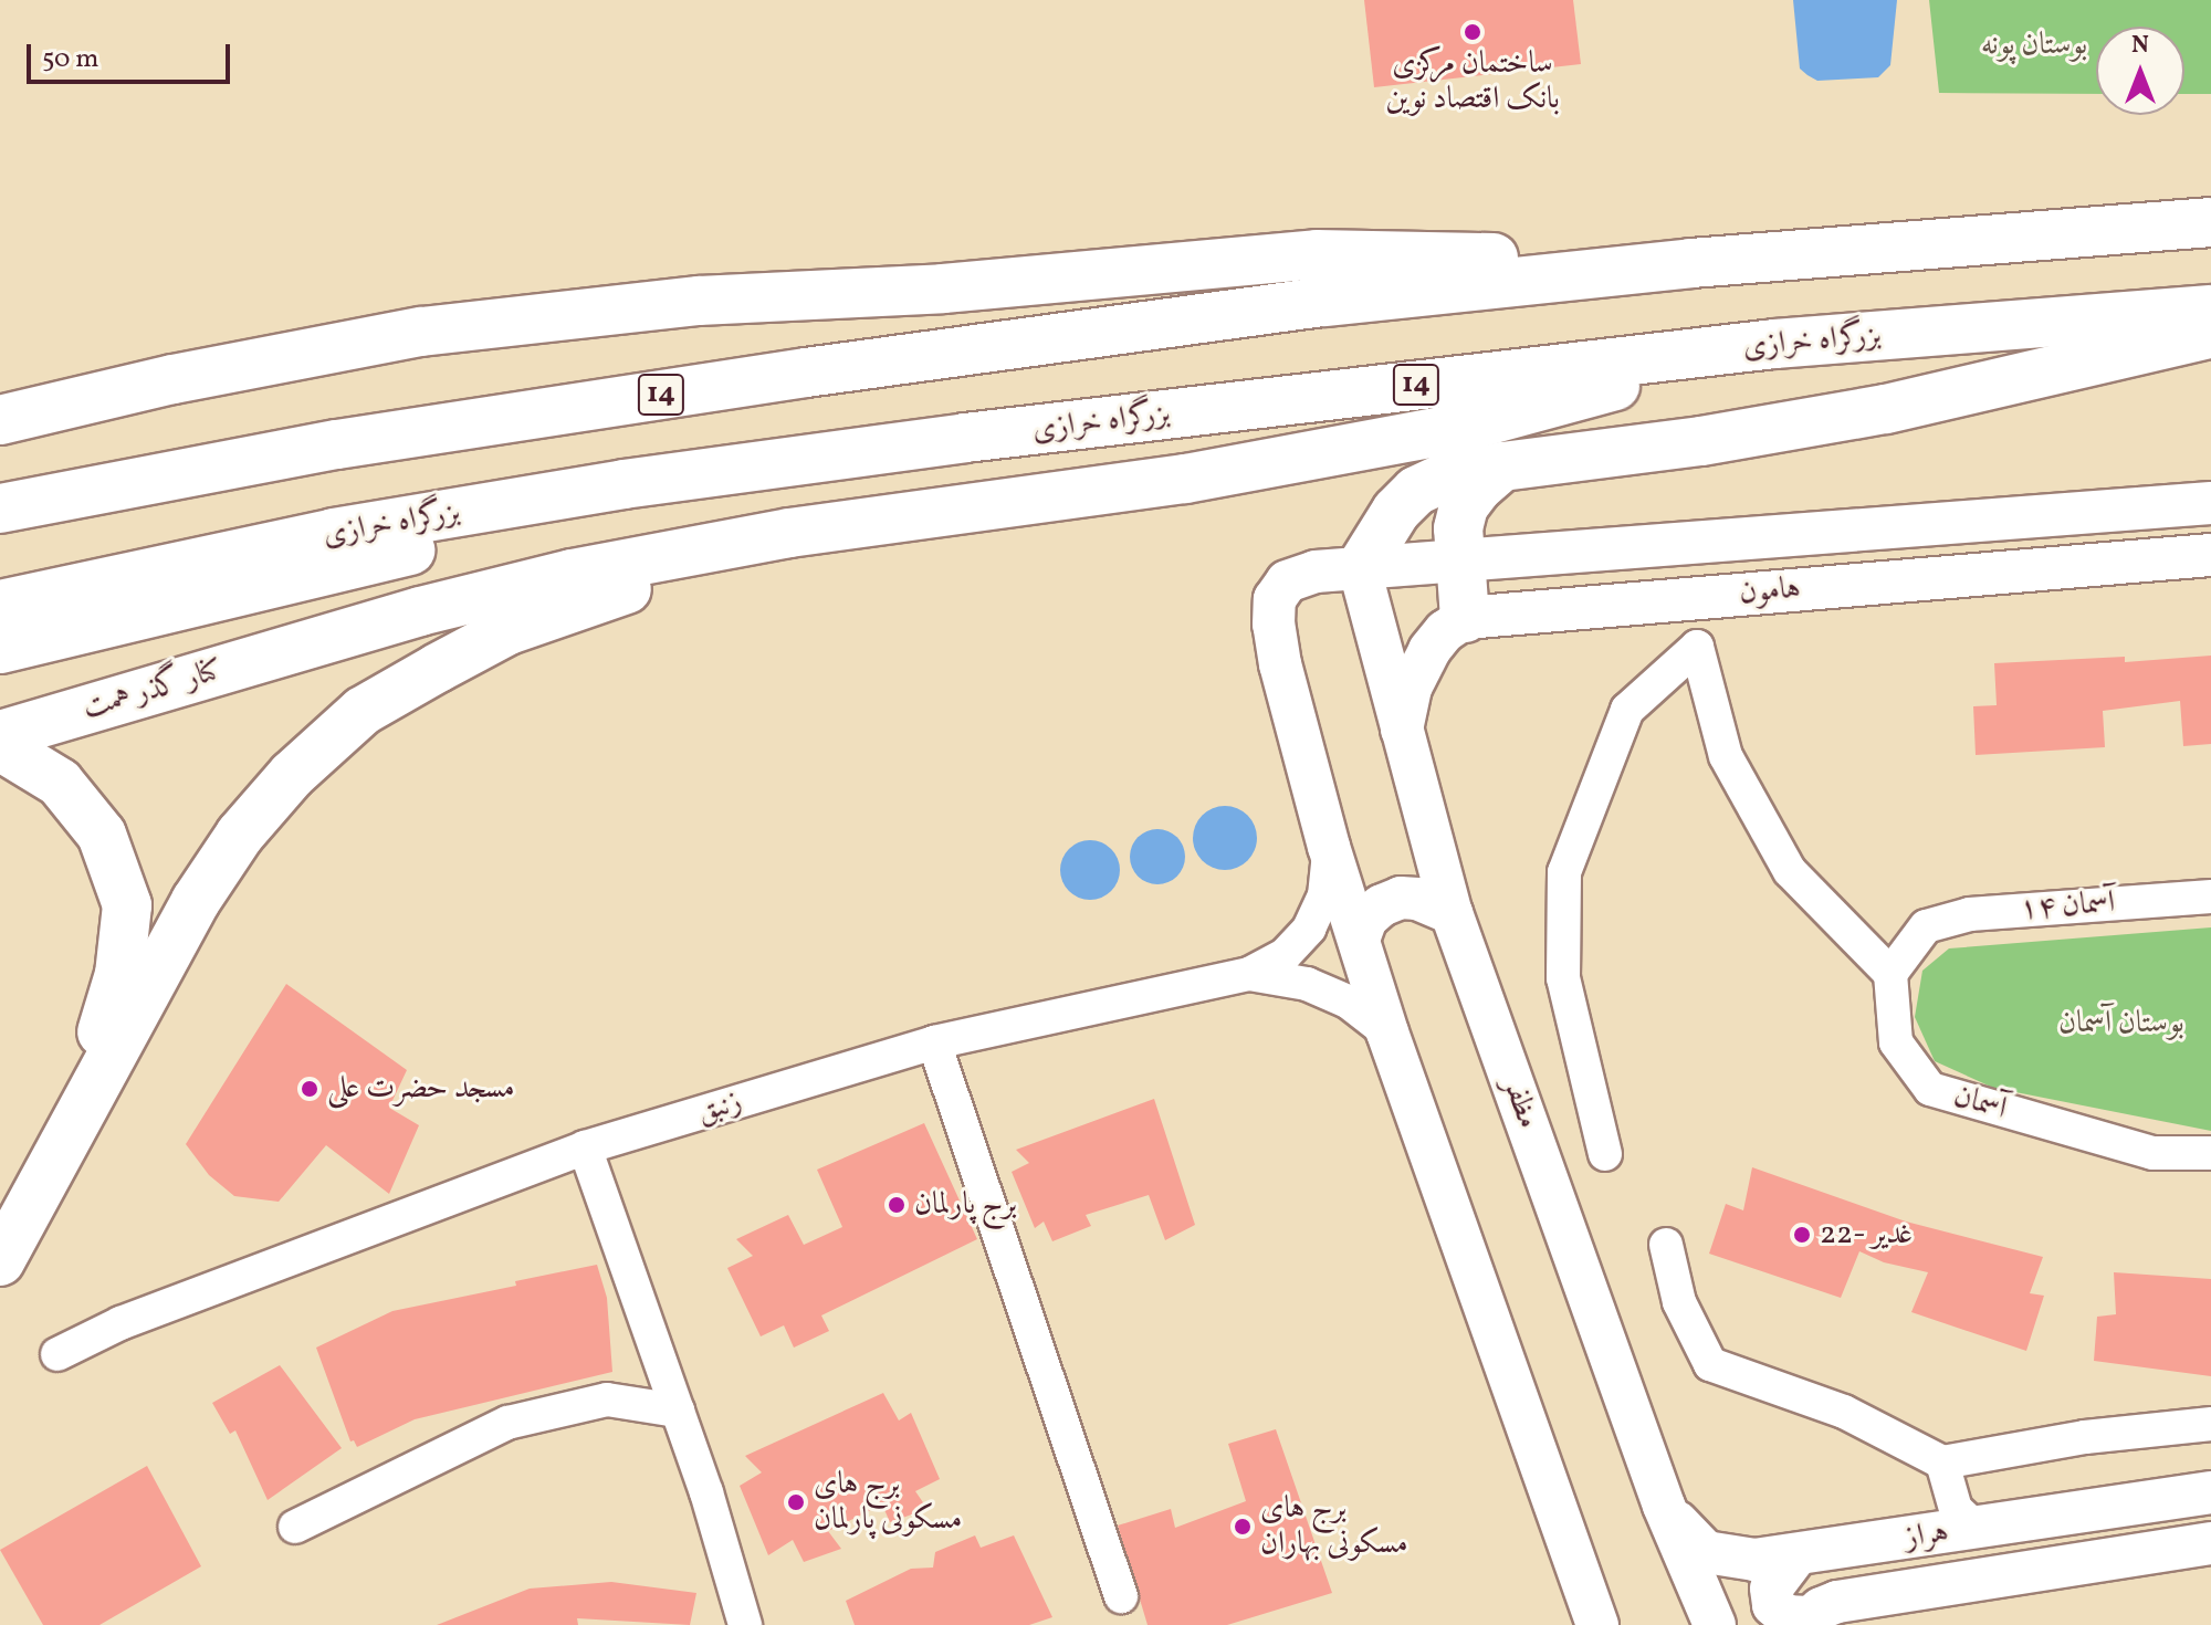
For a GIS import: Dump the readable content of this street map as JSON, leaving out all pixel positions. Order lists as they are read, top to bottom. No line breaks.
{"streets":{"highway":["بزرگراه خرازی","14","کنار گذر همت"],"street":["هامون","آسمان ۱۴","مظفر","آسمان","زنبق","هراز"]},"crossings":[["هامون","مظفر"],["هامون","زنبق"],["آسمان ۱۴","آسمان"],["مظفر","هراز"]],"parks":["بوستان پونه","بوستان آسمان"],"places":["ساختمان مرکزی بانک اقتصاد نوین","مسجد حضرت علی","برج پارلمان","22- غدیر","برج های مسکونی پارلمان","برج های مسکونی بهاران"],"scale_bar":"50 m","north":"top"}
